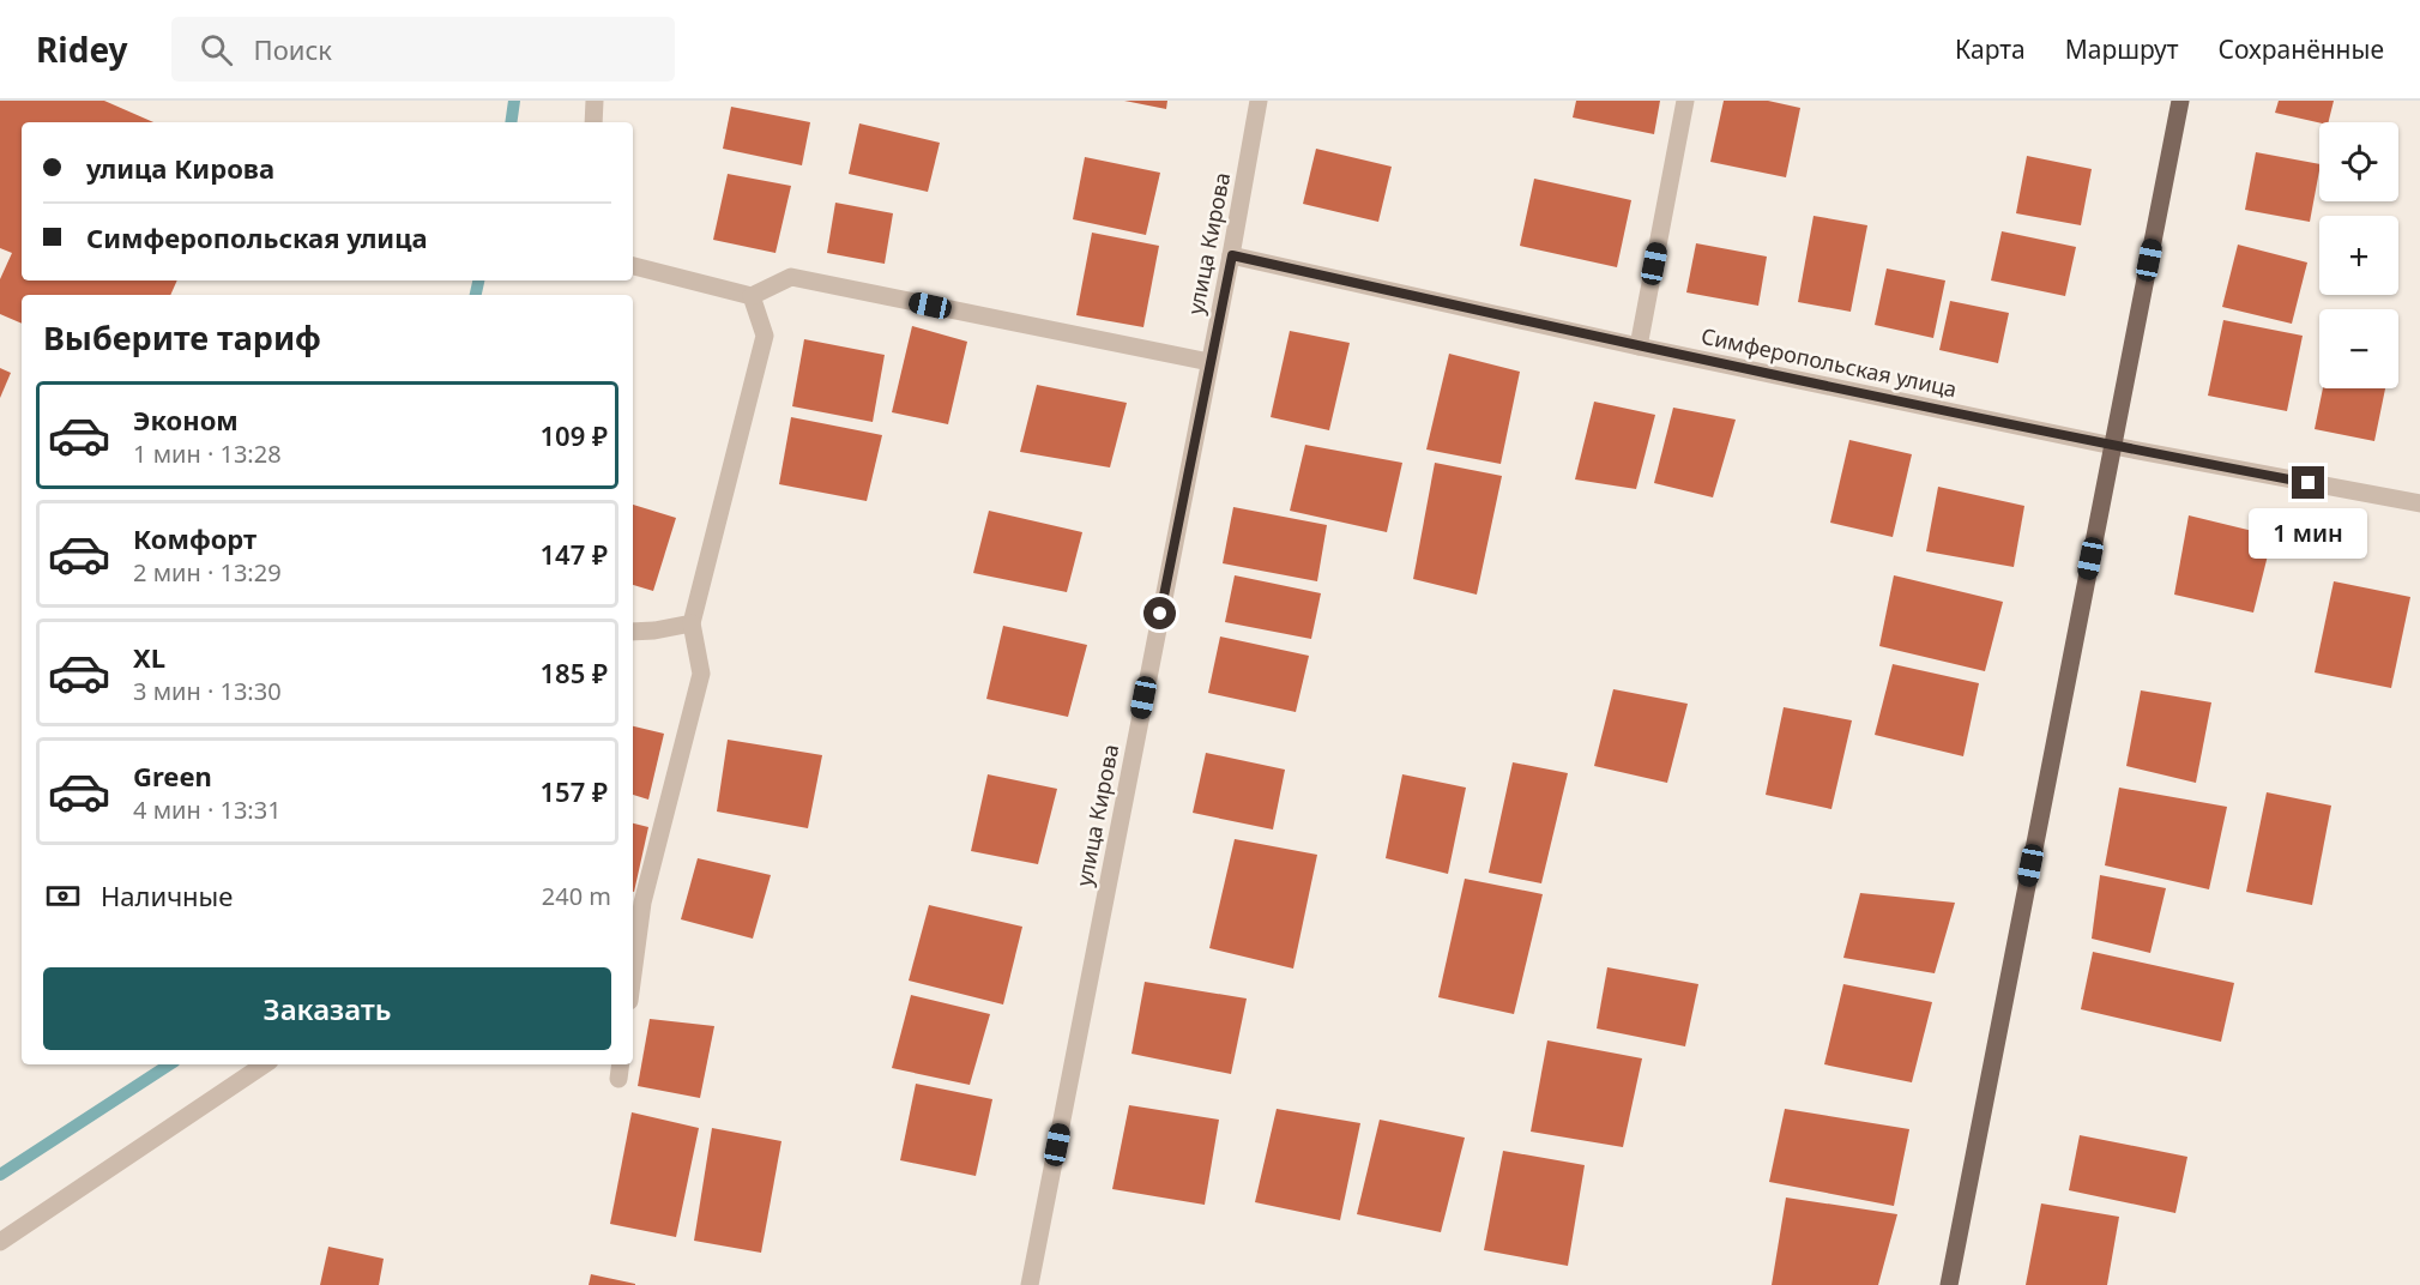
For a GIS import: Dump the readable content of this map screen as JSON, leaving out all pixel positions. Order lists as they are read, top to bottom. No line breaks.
{"streets":{"street":["улица Кирова","Симферопольская улица"]},"crossings":[["улица Кирова","Симферопольская улица"]],"page":{"header":"Ridey","search":"Поиск","nav":["Карта","Маршрут","Сохранённые"],"map_buttons":["+","−"],"banner":["улица Кирова","Симферопольская улица"],"heading":"Выберите тариф","list":[{"name":"Эконом","note":"1 мин · 13:28","value":"109 ₽"},{"name":"Комфорт","note":"2 мин · 13:29","value":"147 ₽"},{"name":"XL","note":"3 мин · 13:30","value":"185 ₽"},{"name":"Green","note":"4 мин · 13:31","value":"157 ₽"}],"bubble":"1 мин","pay":["Наличные","240 m"],"buttons":"Заказать"}}
